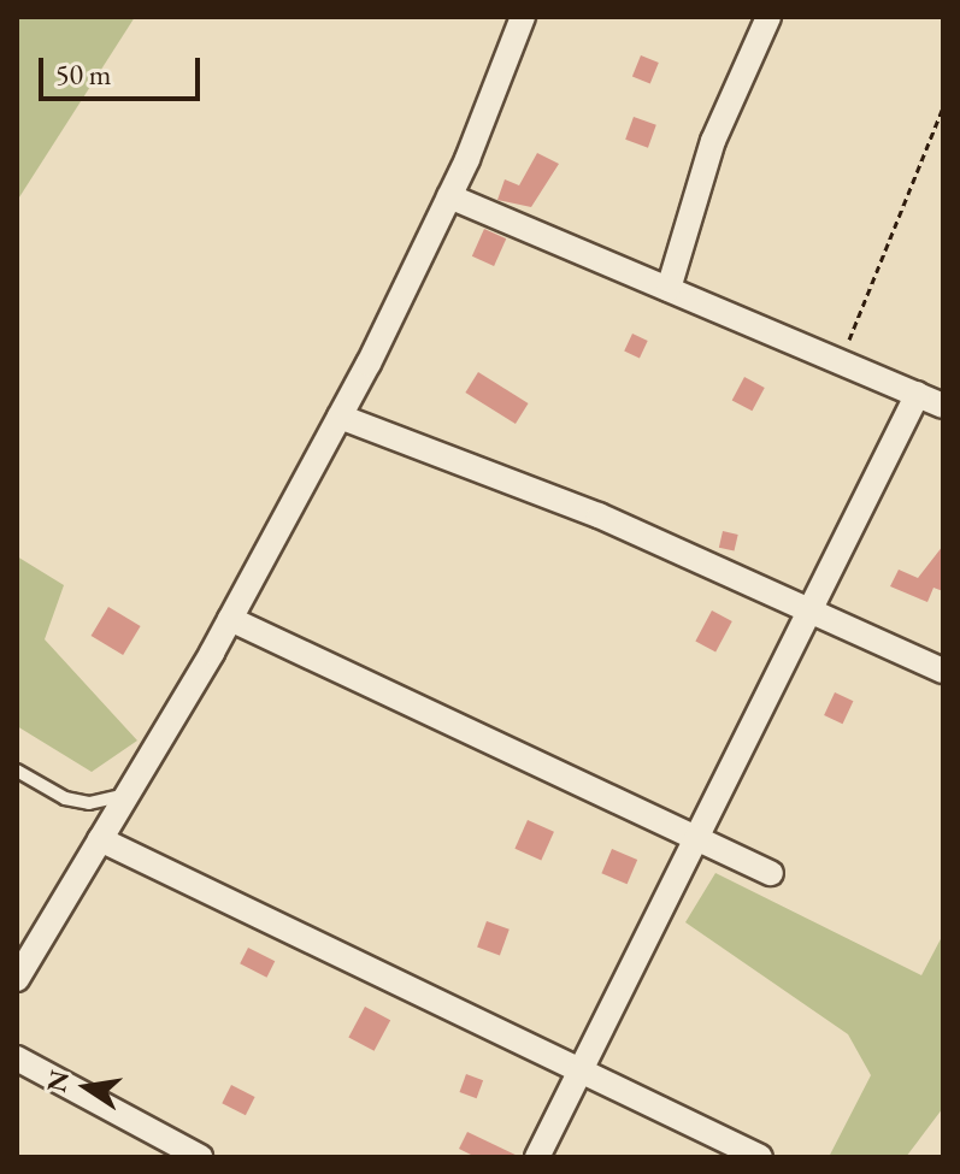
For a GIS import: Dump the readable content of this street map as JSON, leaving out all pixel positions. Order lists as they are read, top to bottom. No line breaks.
{"scale_bar":"50 m","north":"left"}
